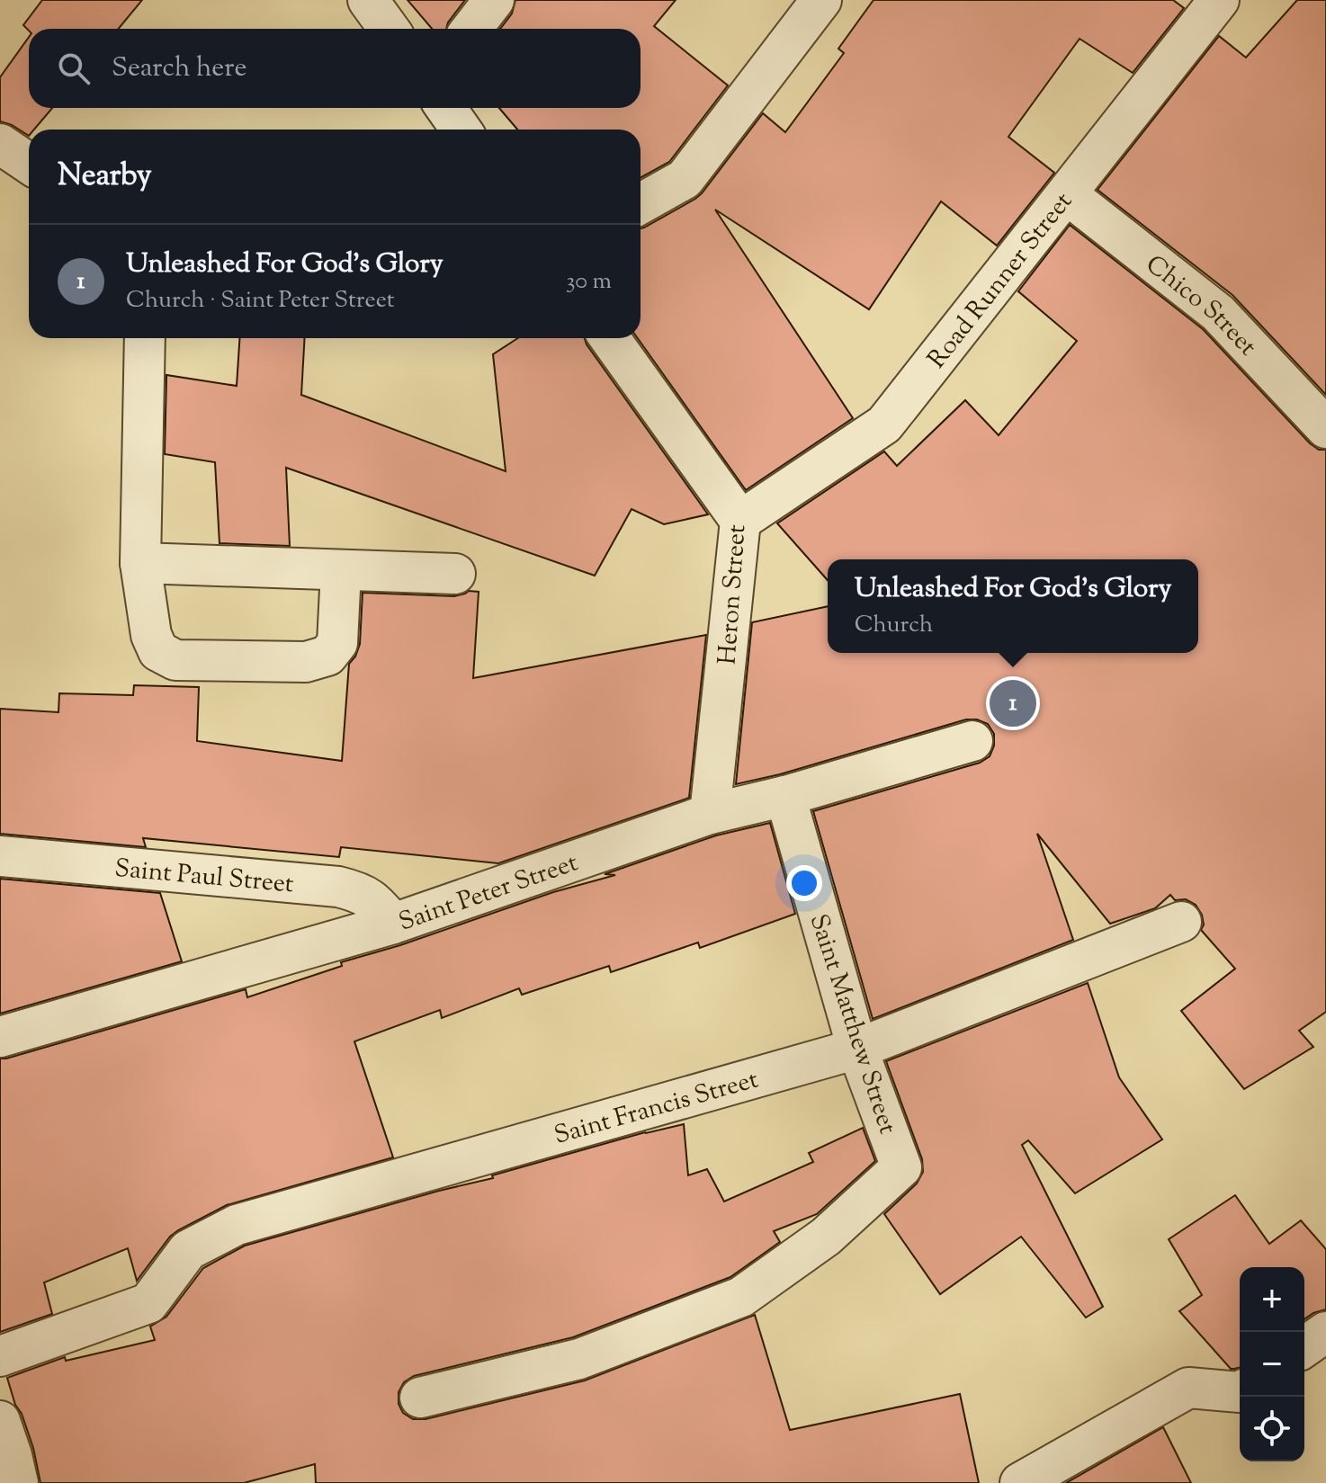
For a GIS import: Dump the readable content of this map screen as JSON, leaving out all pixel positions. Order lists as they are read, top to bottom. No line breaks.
{"streets":{"street":["Road Runner Street","Chico Street","Heron Street","Saint Paul Street","Saint Peter Street","Saint Matthew Street","Saint Francis Street"]},"crossings":[["Road Runner Street","Chico Street"],["Road Runner Street","Heron Street"],["Heron Street","Saint Peter Street"],["Saint Paul Street","Saint Peter Street"],["Saint Peter Street","Saint Matthew Street"],["Saint Matthew Street","Saint Francis Street"]],"page":{"search":"Search here","heading":"Nearby","list":[{"mark":"1","name":"Unleashed For God's Glory","note":"Church · Saint Peter Street","value":"30 m"}],"popup":["Unleashed For God's Glory","Church"],"pins":"1","map_buttons":["+","−"]}}
